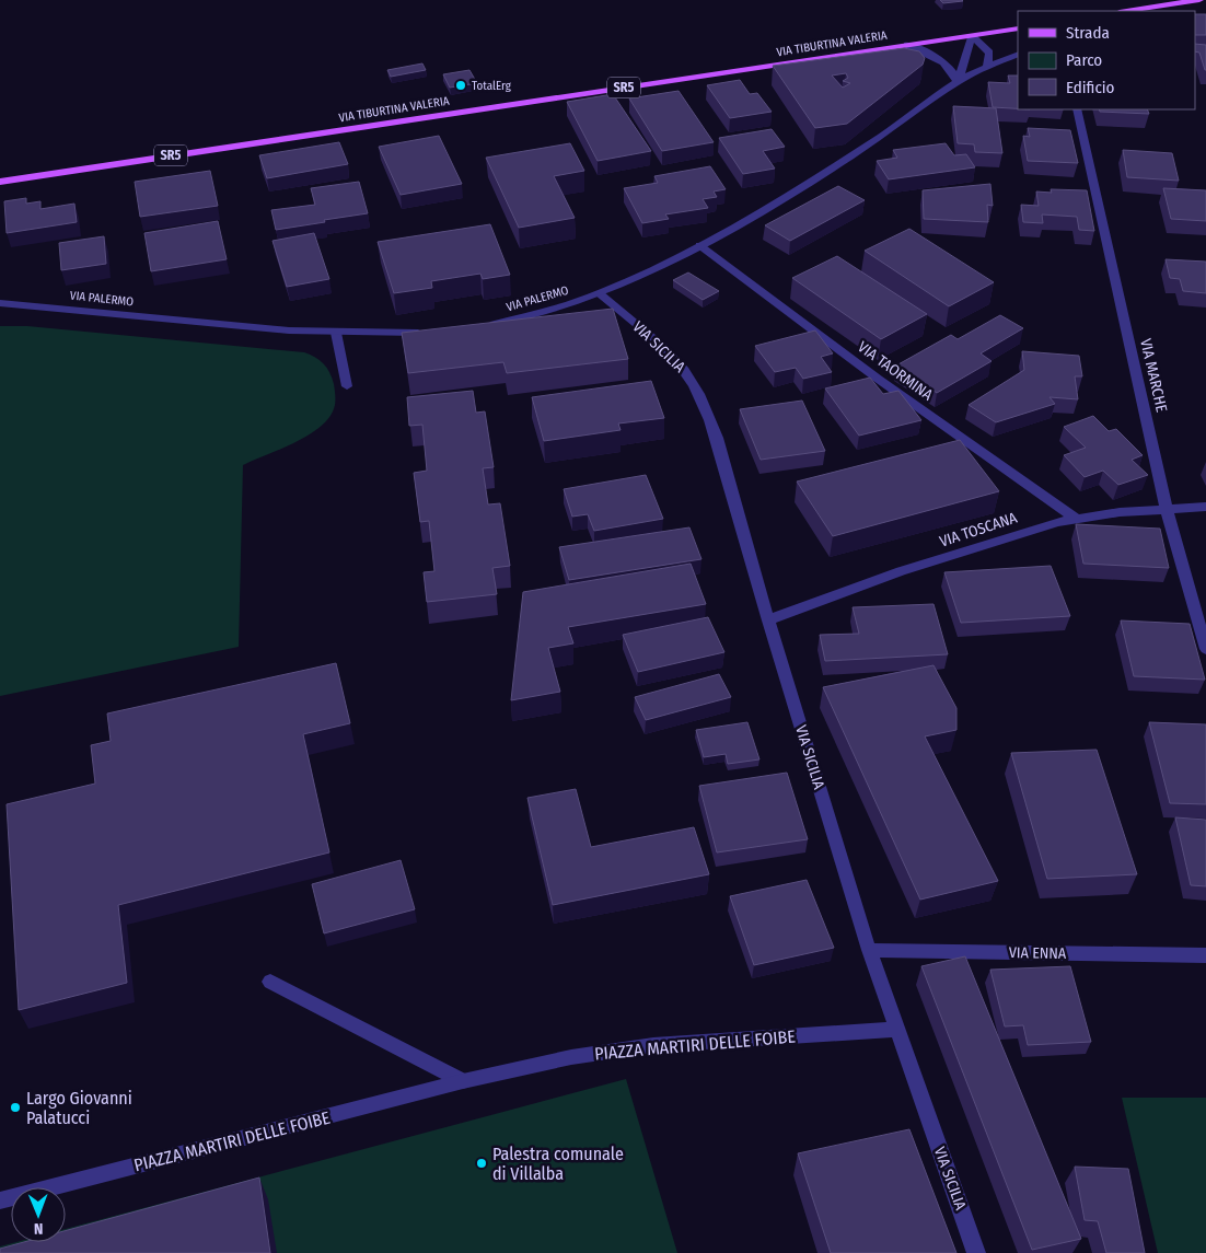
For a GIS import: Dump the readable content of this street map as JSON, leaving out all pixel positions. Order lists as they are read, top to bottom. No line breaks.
{"streets":{"main road":["VIA TIBURTINA VALERIA","SR5"],"street":["VIA PALERMO","VIA SICILIA","VIA TAORMINA","VIA MARCHE","VIA TOSCANA","VIA ENNA","PIAZZA MARTIRI DELLE FOIBE"]},"crossings":[["VIA PALERMO","VIA SICILIA"],["VIA PALERMO","VIA TAORMINA"],["VIA SICILIA","VIA TOSCANA"],["VIA SICILIA","VIA ENNA"],["VIA SICILIA","PIAZZA MARTIRI DELLE FOIBE"],["VIA TAORMINA","VIA TOSCANA"],["VIA MARCHE","VIA TOSCANA"]],"places":["TotalErg","Largo Giovanni Palatucci","Palestra comunale di Villalba"],"legend":["Strada","Parco","Edificio"],"north":"bottom"}
